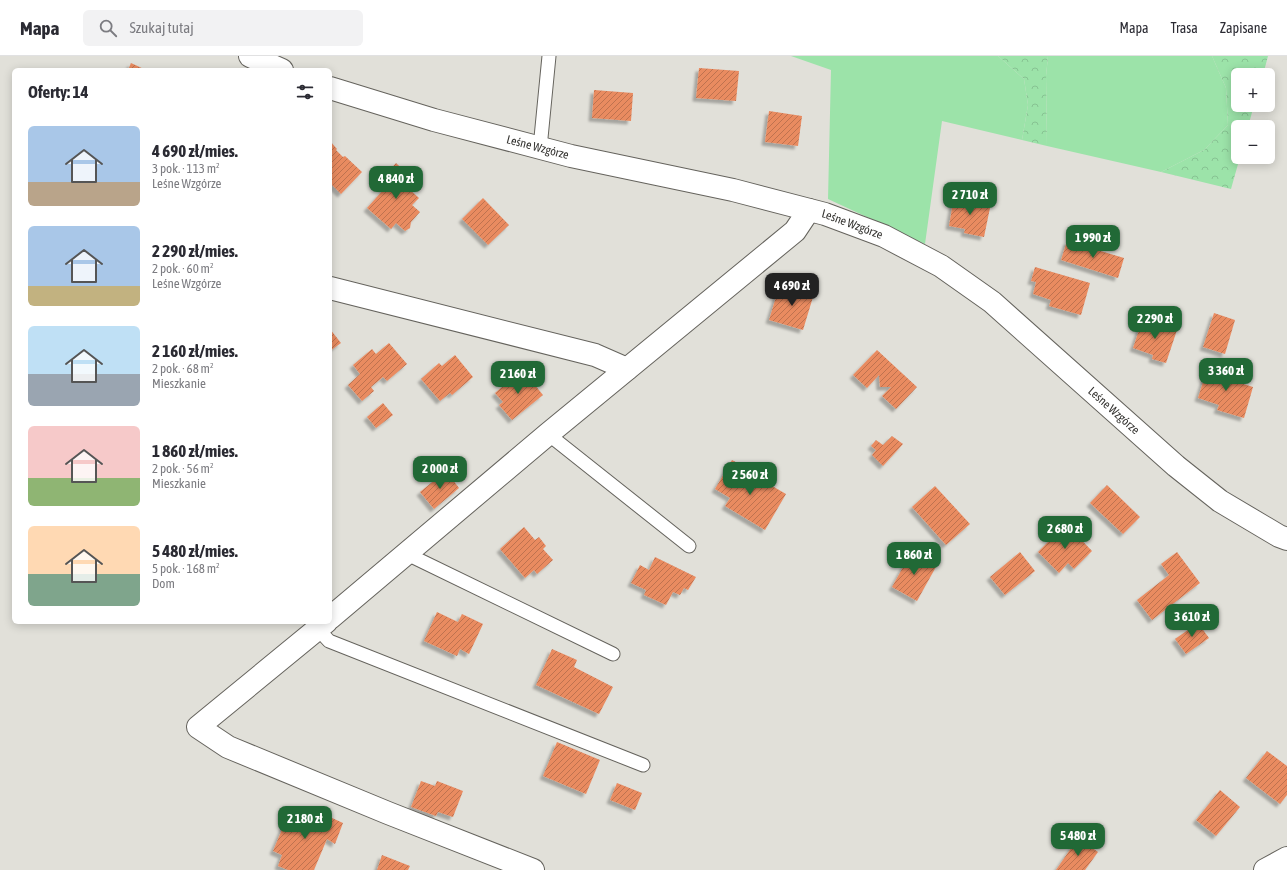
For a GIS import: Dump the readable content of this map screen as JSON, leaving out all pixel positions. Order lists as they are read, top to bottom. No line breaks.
{"streets":{"street":["Leśne Wzgórze"]},"page":{"header":"Mapa","search":"Szukaj tutaj","nav":["Mapa","Trasa","Zapisane"],"map_buttons":["+","−"],"heading":"Oferty: 14","list":[{"name":"4 690 zł/mies.","note":"3 pok. · 113 m² · Leśne Wzgórze"},{"name":"2 290 zł/mies.","note":"2 pok. · 60 m² · Leśne Wzgórze"},{"name":"2 160 zł/mies.","note":"2 pok. · 68 m² · Mieszkanie"},{"name":"1 860 zł/mies.","note":"2 pok. · 56 m² · Mieszkanie"},{"name":"5 480 zł/mies.","note":"5 pok. · 168 m² · Dom"}],"price":["4 840 zł","2 710 zł","1 990 zł","4 690 zł","2 290 zł","3 360 zł","2 160 zł","2 000 zł","2 560 zł","2 680 zł","1 860 zł","3 610 zł","2 180 zł","5 480 zł"]}}
